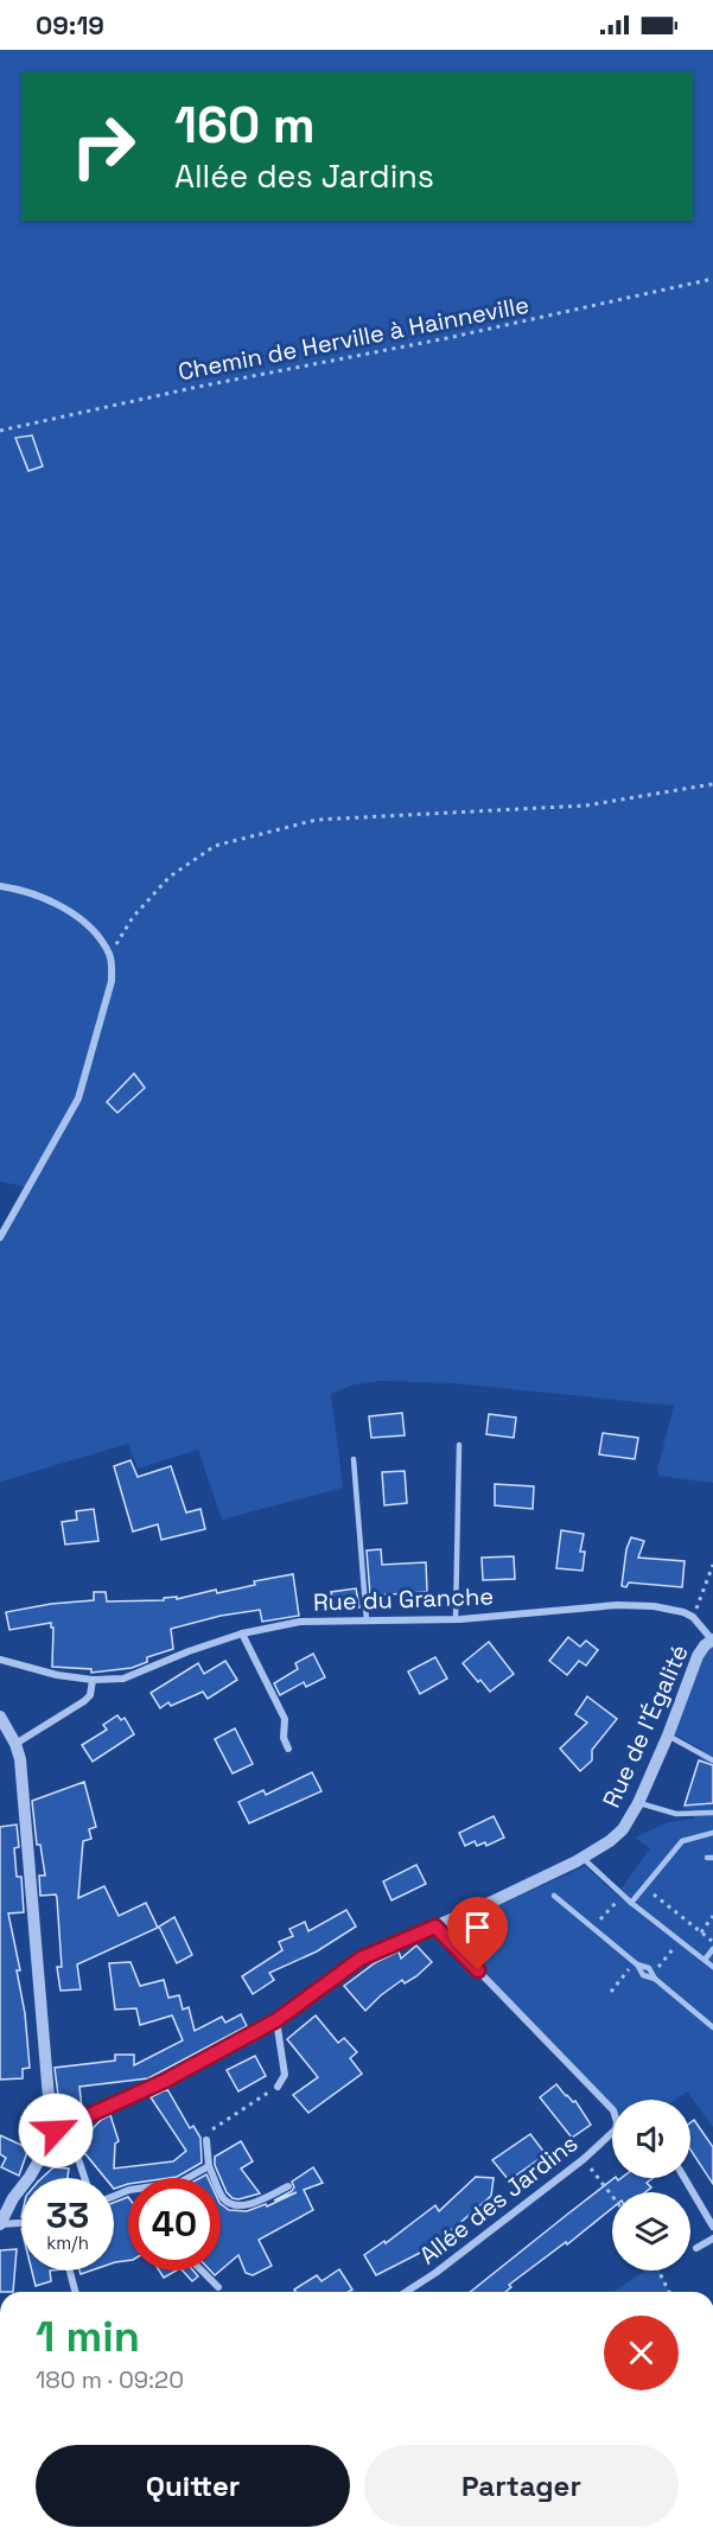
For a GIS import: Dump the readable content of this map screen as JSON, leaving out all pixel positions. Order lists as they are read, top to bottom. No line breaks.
{"streets":{"street":["Rue du Granche","Rue de l'Égalité","Allée des Jardins"],"path":["Chemin de Herville à Hainneville"]},"crossings":[["Rue de l'Égalité","Allée des Jardins"]],"page":{"status":"09:19","turn":["160 m","Allée des Jardins"],"speed":"33 km/h","limit":"40","heading":["1 min","180 m · 09:20"],"buttons":["Quitter","Partager"]}}
